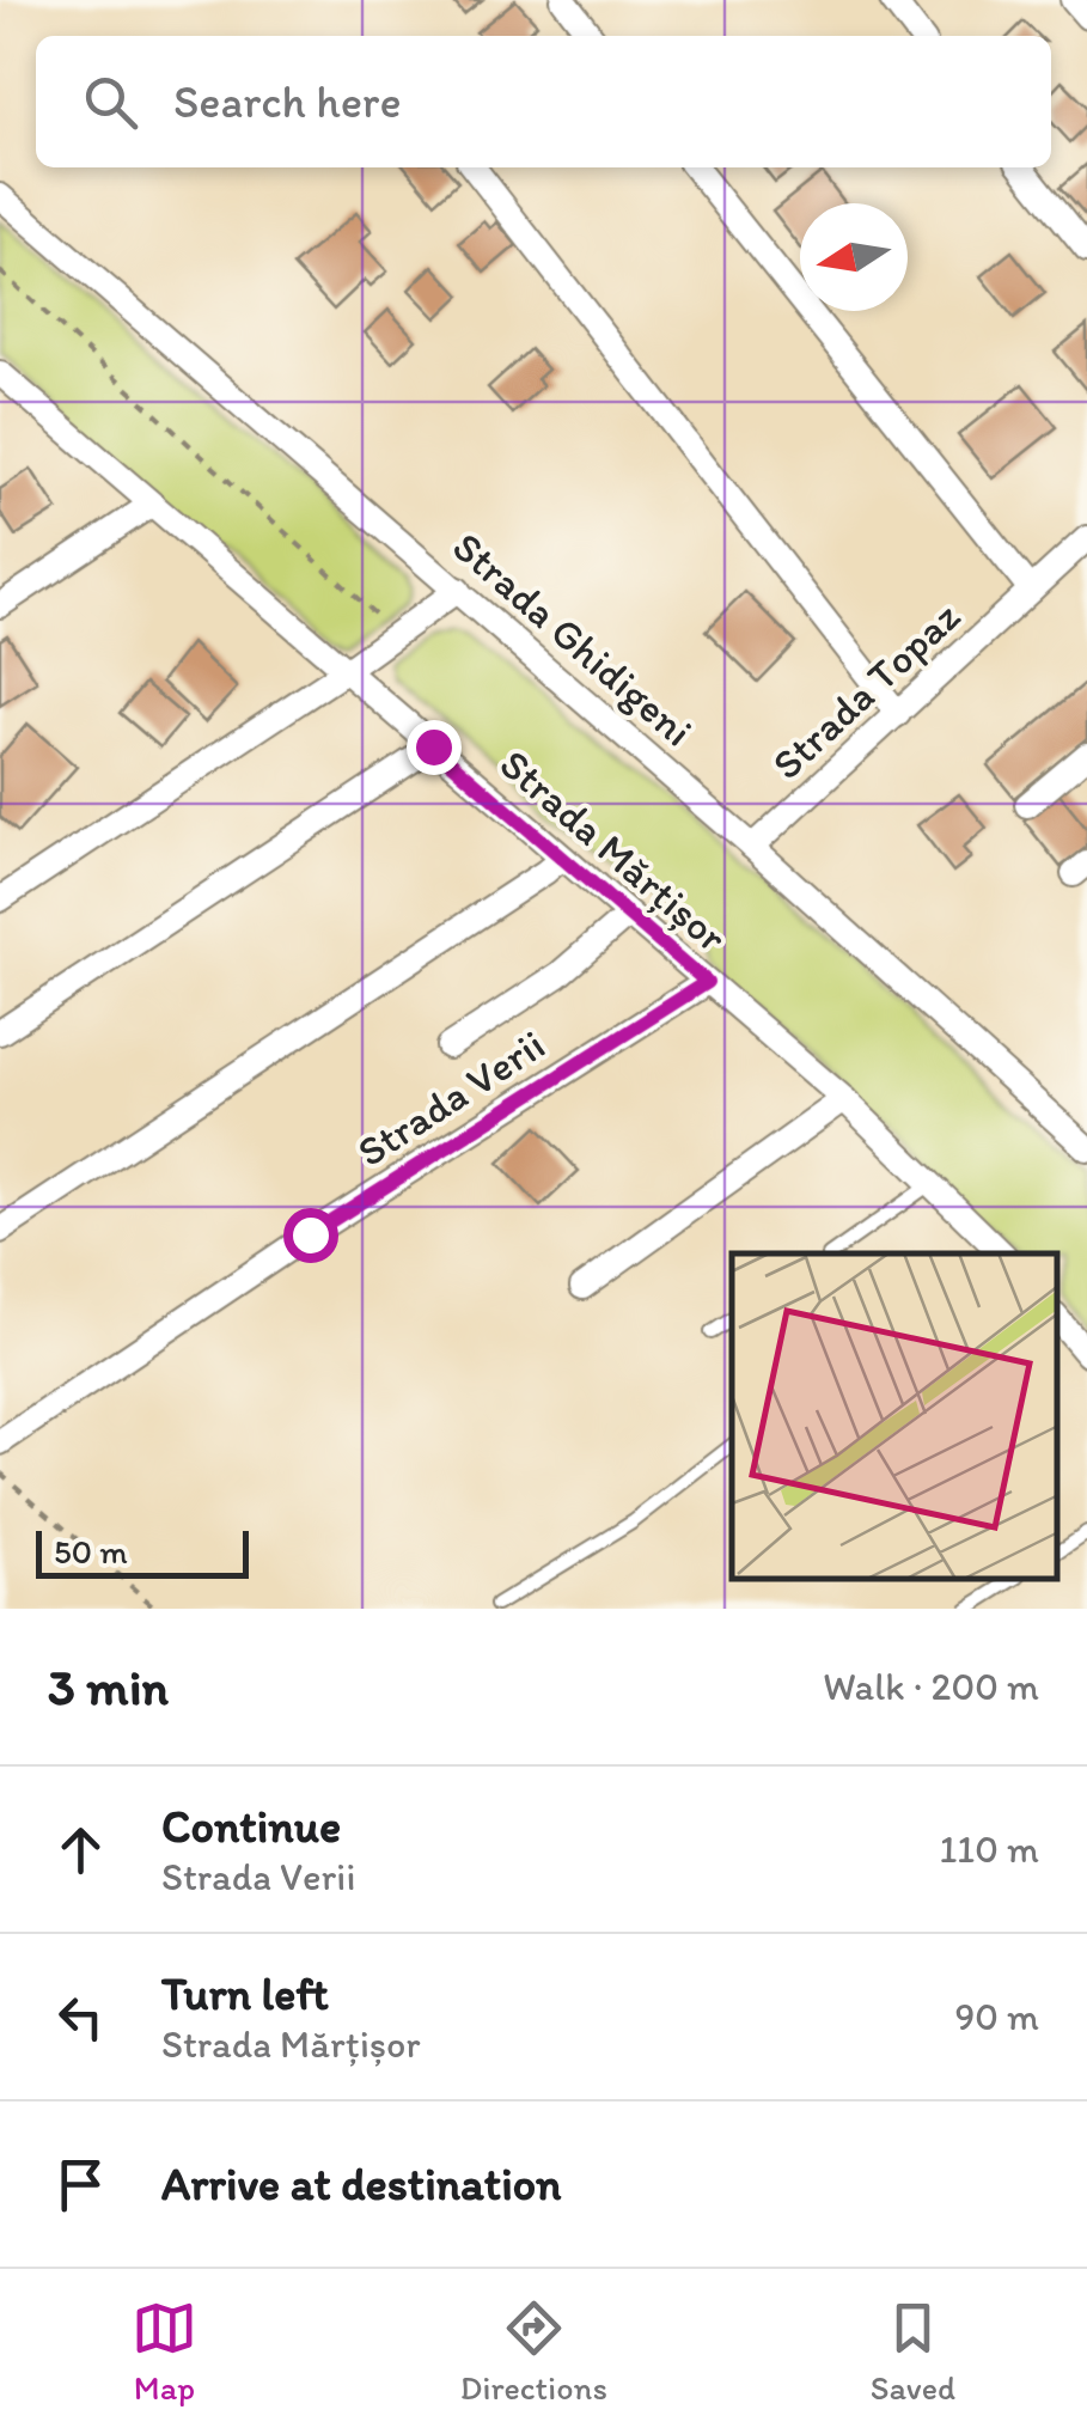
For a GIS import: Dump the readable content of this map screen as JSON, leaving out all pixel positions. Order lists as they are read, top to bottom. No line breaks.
{"streets":{"street":["Strada Ghidigeni","Strada Topaz","Strada Mărțișor","Strada Verii"]},"crossings":[["Strada Ghidigeni","Strada Topaz"],["Strada Mărțișor","Strada Verii"]],"scale_bar":"50 m","north":"left","page":{"search":"Search here","scale":"50 m","heading":["3 min","Walk · 200 m"],"list":[["Continue","Strada Verii","110 m"],["Turn left","Strada Mărțișor","90 m"],"Arrive at destination"],"nav":["Map","Directions","Saved"]}}
